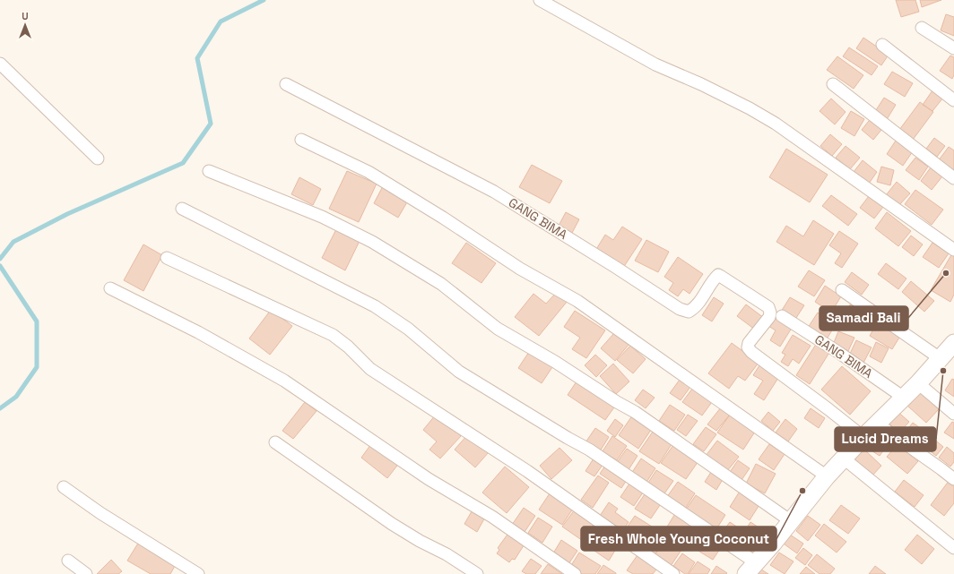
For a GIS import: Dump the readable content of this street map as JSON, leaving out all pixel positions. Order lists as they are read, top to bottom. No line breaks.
{"streets":{"street":["GANG BIMA"]},"places":["Samadi Bali","Lucid Dreams","Fresh Whole Young Coconut"],"north":"top"}
